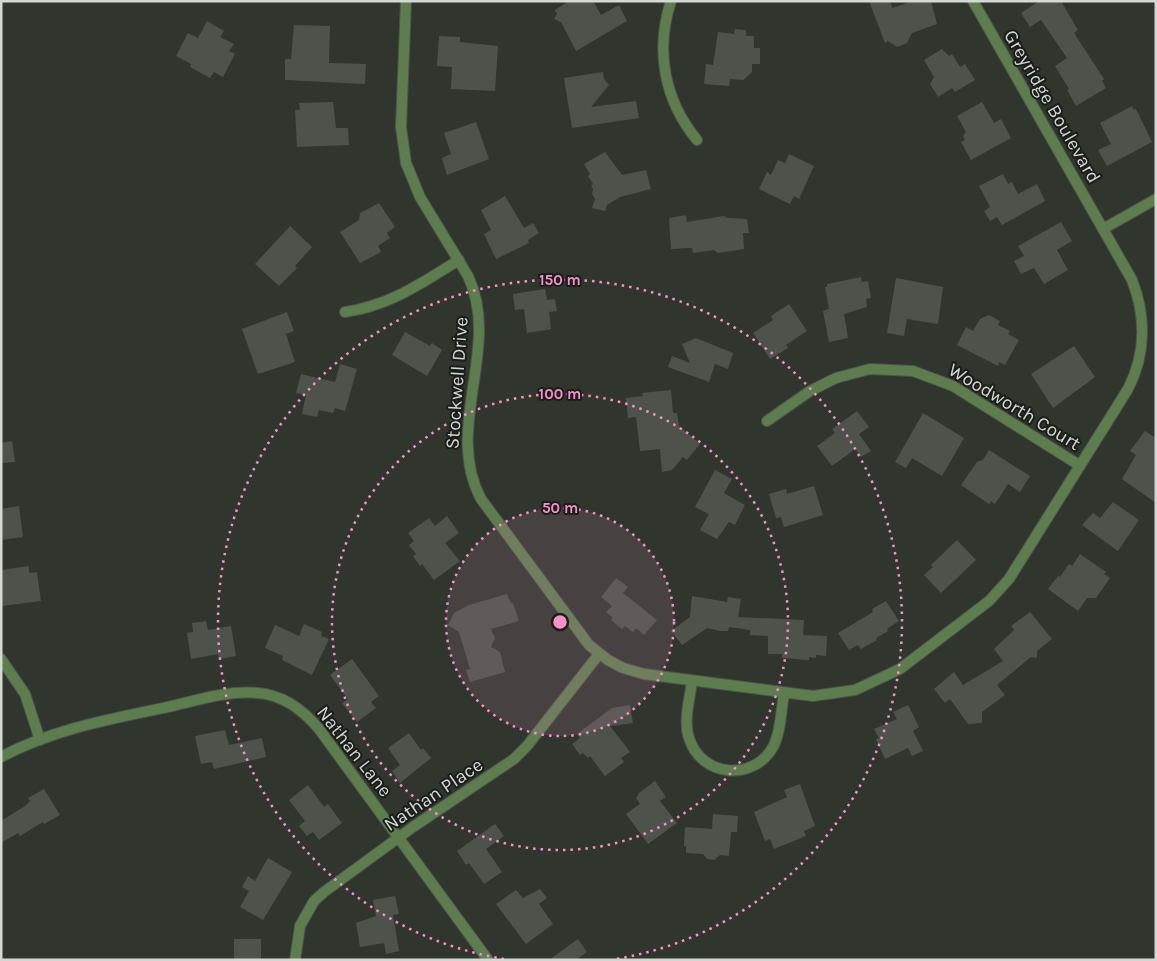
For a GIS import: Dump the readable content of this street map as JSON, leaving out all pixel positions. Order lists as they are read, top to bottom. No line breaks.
{"streets":{"street":["Greyridge Boulevard","Stockwell Drive","Woodworth Court","Nathan Lane","Nathan Place"]},"crossings":[["Greyridge Boulevard","Stockwell Drive"],["Greyridge Boulevard","Woodworth Court"],["Stockwell Drive","Nathan Place"],["Nathan Lane","Nathan Place"]],"rings":["150 m","100 m","50 m"]}
